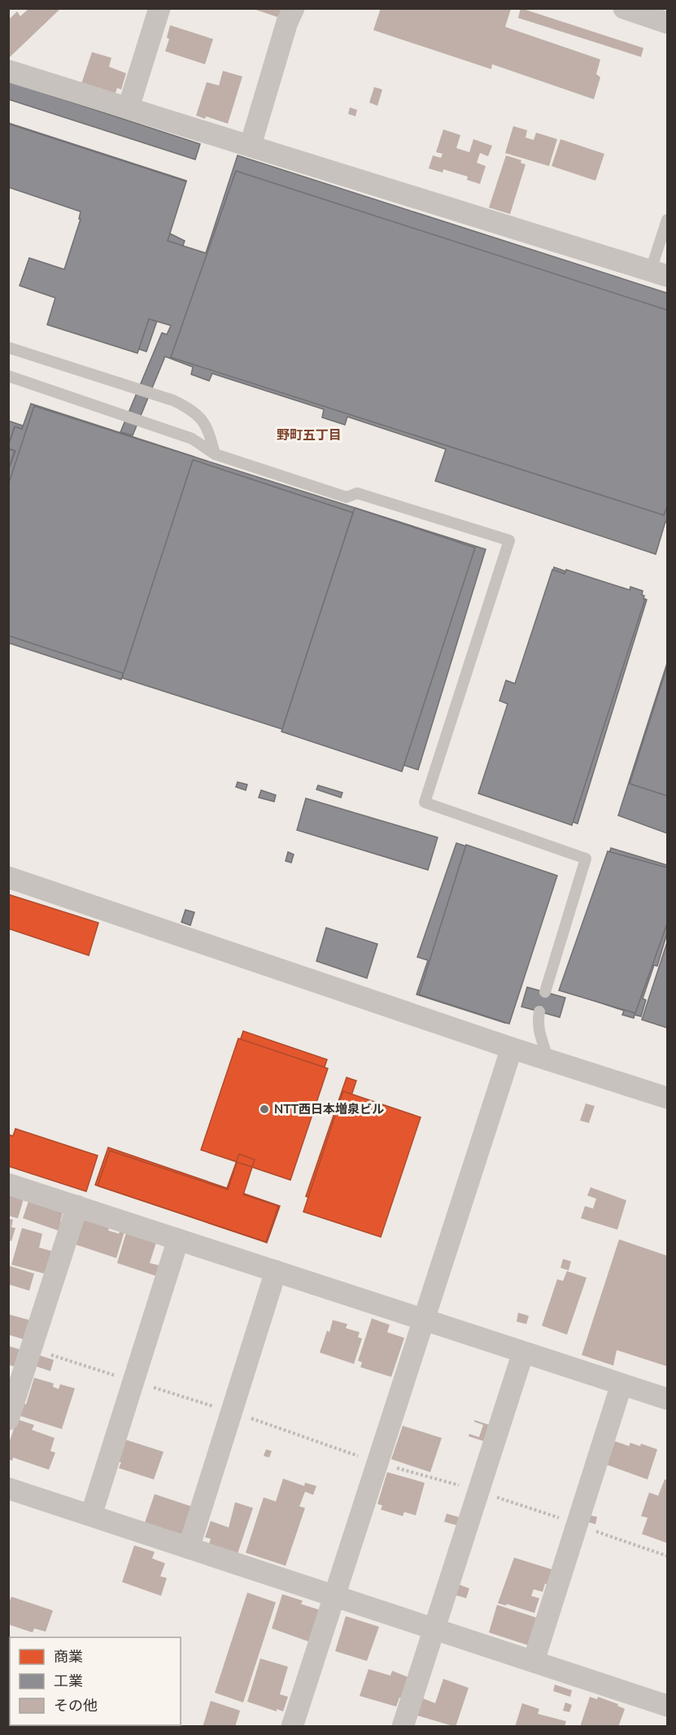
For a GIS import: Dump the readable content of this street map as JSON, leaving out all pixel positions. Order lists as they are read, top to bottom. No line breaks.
{"districts":["野町五丁目"],"places":["NTT西日本増泉ビル"],"legend":["商業","工業","その他"]}
